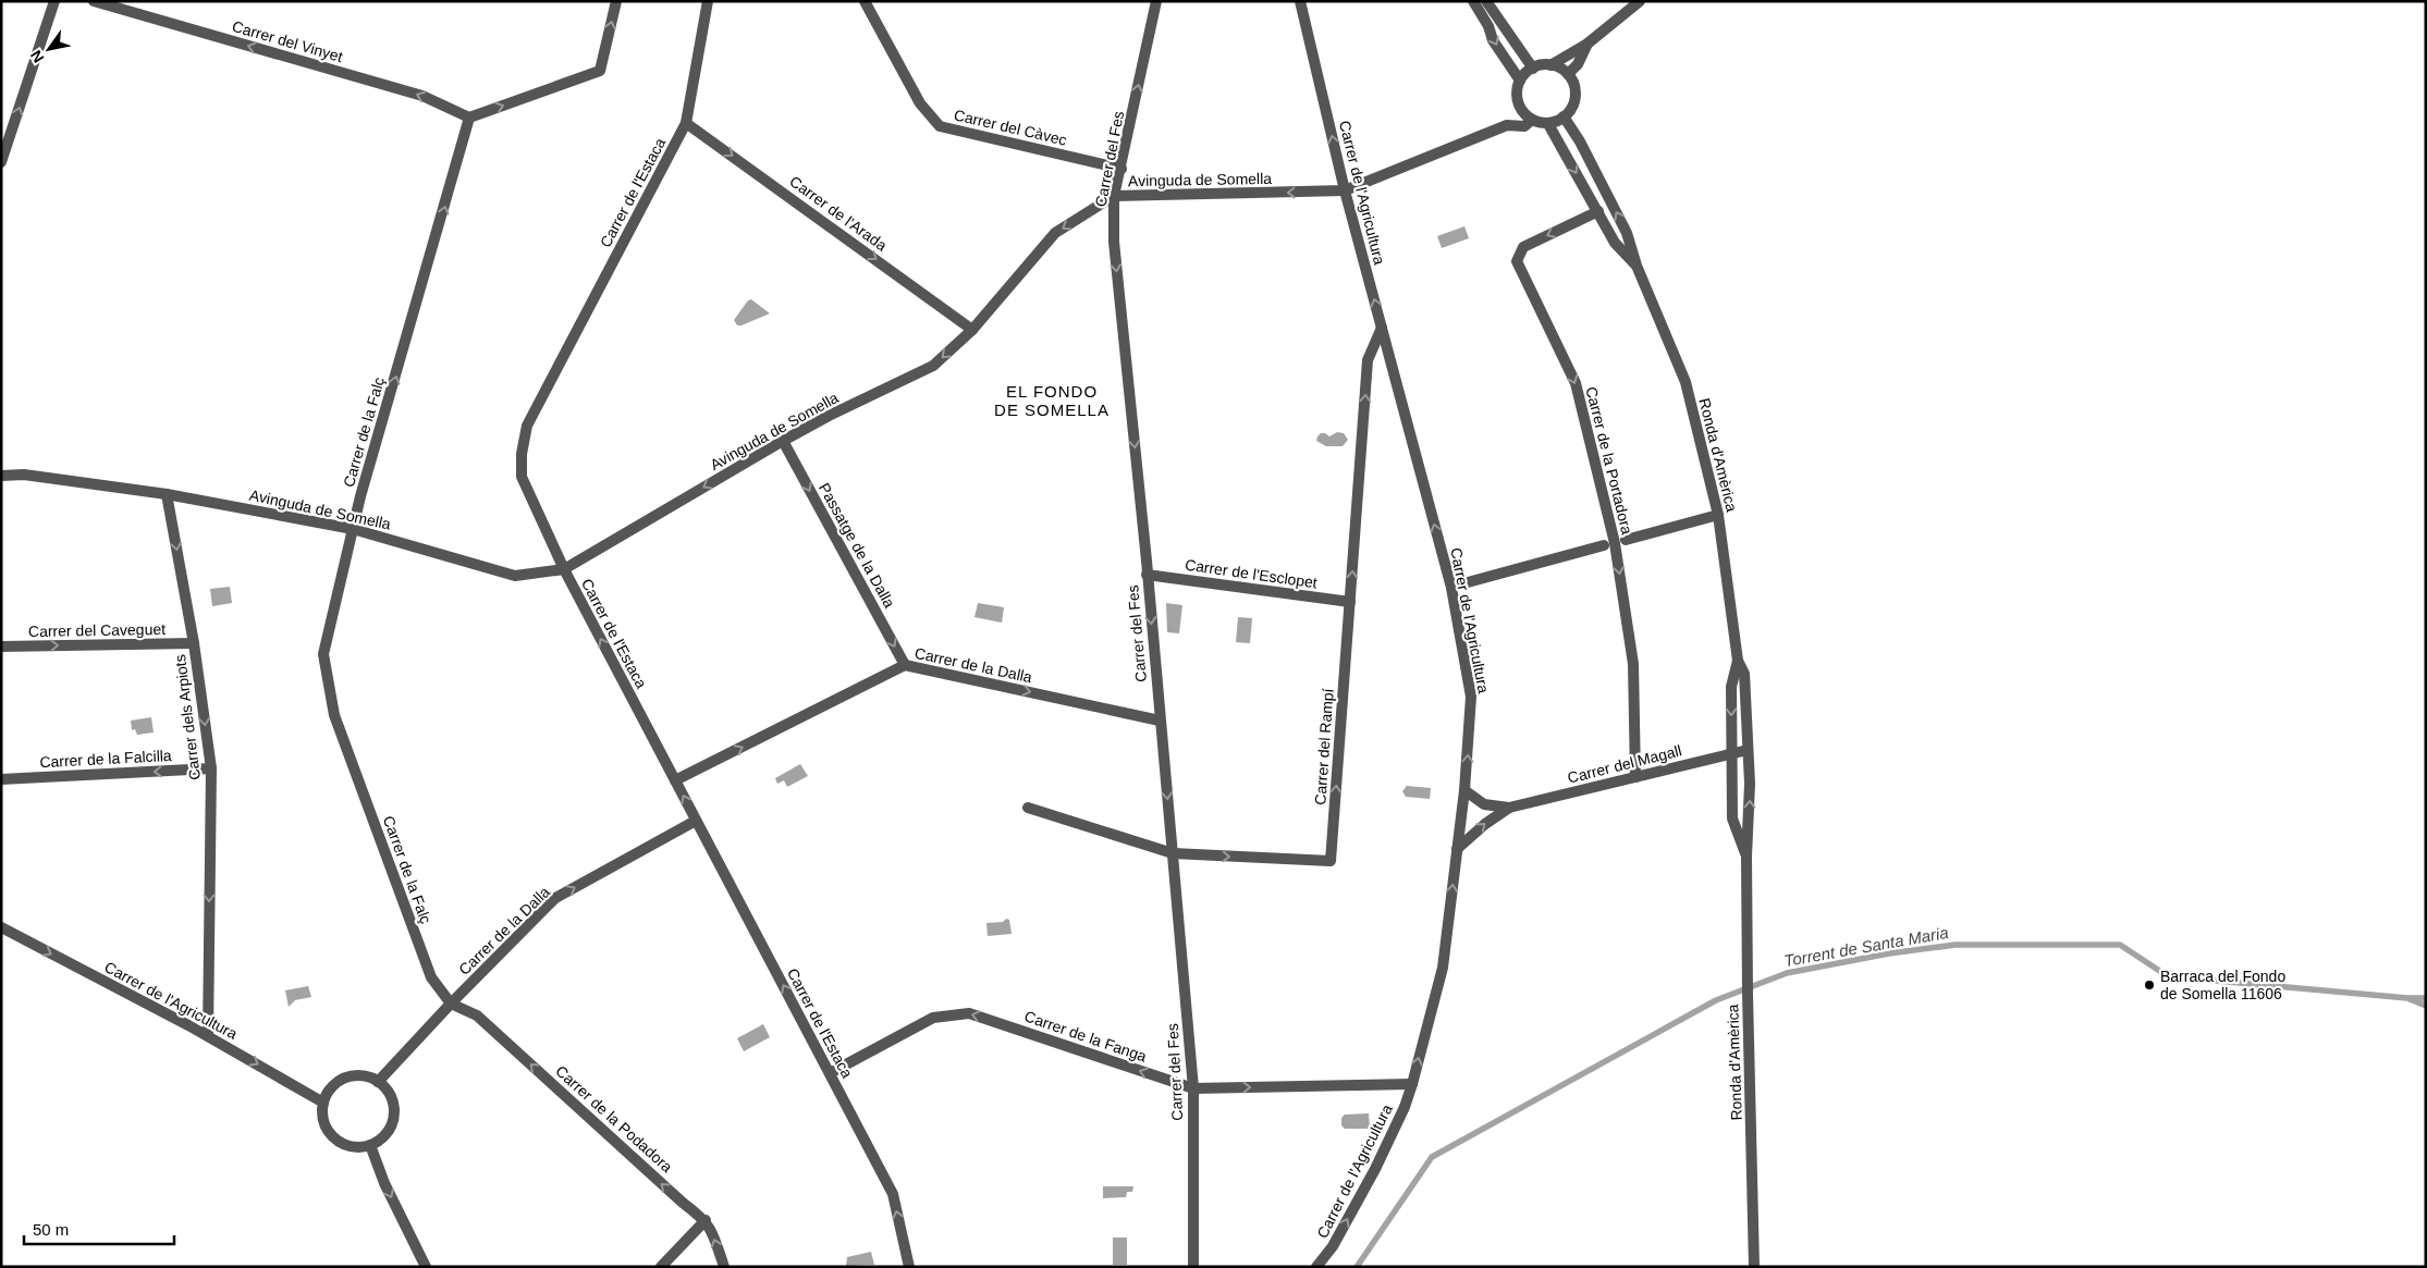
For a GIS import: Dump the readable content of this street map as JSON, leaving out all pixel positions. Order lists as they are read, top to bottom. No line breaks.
{"streets":{"street":["Carrer del Vinyet","Carrer del Càvec","Carrer del Fes","Avinguda de Somella","Carrer de l'Estaca","Carrer de l'Agricultura","Carrer de l'Arada","Carrer de la Falç","Ronda d'Amèrica","Carrer de la Portadora","Passatge de la Dalla","Carrer de l'Esclopet","Carrer del Caveguet","Carrer de la Dalla","Carrer dels Arpiots","Carrer del Rampí","Carrer de la Falcilla","Carrer del Magall","Carrer de la Fanga","Carrer de la Podadora"]},"crossings":[["Carrer del Vinyet","Carrer de la Falç"],["Carrer del Càvec","Carrer del Fes"],["Carrer del Fes","Avinguda de Somella"],["Carrer del Fes","Carrer de l'Esclopet"],["Carrer del Fes","Carrer de la Dalla"],["Carrer del Fes","Carrer del Rampí"],["Carrer del Fes","Carrer de la Fanga"],["Avinguda de Somella","Carrer de l'Estaca"],["Avinguda de Somella","Carrer de l'Agricultura"],["Avinguda de Somella","Carrer de l'Arada"],["Avinguda de Somella","Carrer de la Falç"],["Avinguda de Somella","Ronda d'Amèrica"],["Avinguda de Somella","Passatge de la Dalla"],["Avinguda de Somella","Carrer dels Arpiots"],["Carrer de l'Estaca","Carrer de l'Arada"],["Carrer de l'Estaca","Carrer de la Dalla"],["Carrer de l'Estaca","Carrer de la Fanga"],["Carrer de l'Agricultura","Carrer dels Arpiots"],["Carrer de l'Agricultura","Carrer del Rampí"],["Carrer de l'Agricultura","Carrer del Magall"],["Carrer de l'Agricultura","Carrer de la Fanga"],["Carrer de la Falç","Carrer de la Dalla"],["Carrer de la Falç","Carrer de la Podadora"],["Ronda d'Amèrica","Carrer de la Portadora"],["Ronda d'Amèrica","Carrer del Magall"],["Carrer de la Portadora","Carrer del Magall"],["Passatge de la Dalla","Carrer de la Dalla"],["Carrer de l'Esclopet","Carrer del Rampí"],["Carrer del Caveguet","Carrer dels Arpiots"],["Carrer de la Dalla","Carrer de la Podadora"],["Carrer dels Arpiots","Carrer de la Falcilla"]],"one_way":["Carrer del Vinyet","Avinguda de Somella","Carrer de l'Estaca","Carrer de l'Arada","Carrer de la Falç","Carrer de la Portadora","Passatge de la Dalla","Carrer del Caveguet","Carrer de la Dalla","Carrer dels Arpiots","Carrer del Rampí","Carrer de la Falcilla","Carrer de la Podadora"],"districts":["EL FONDO DE SOMELLA"],"water":["Torrent de Santa Maria"],"places":["Barraca del Fondo de Somella 11606"],"scale_bar":"50 m","north":"bottom left"}
